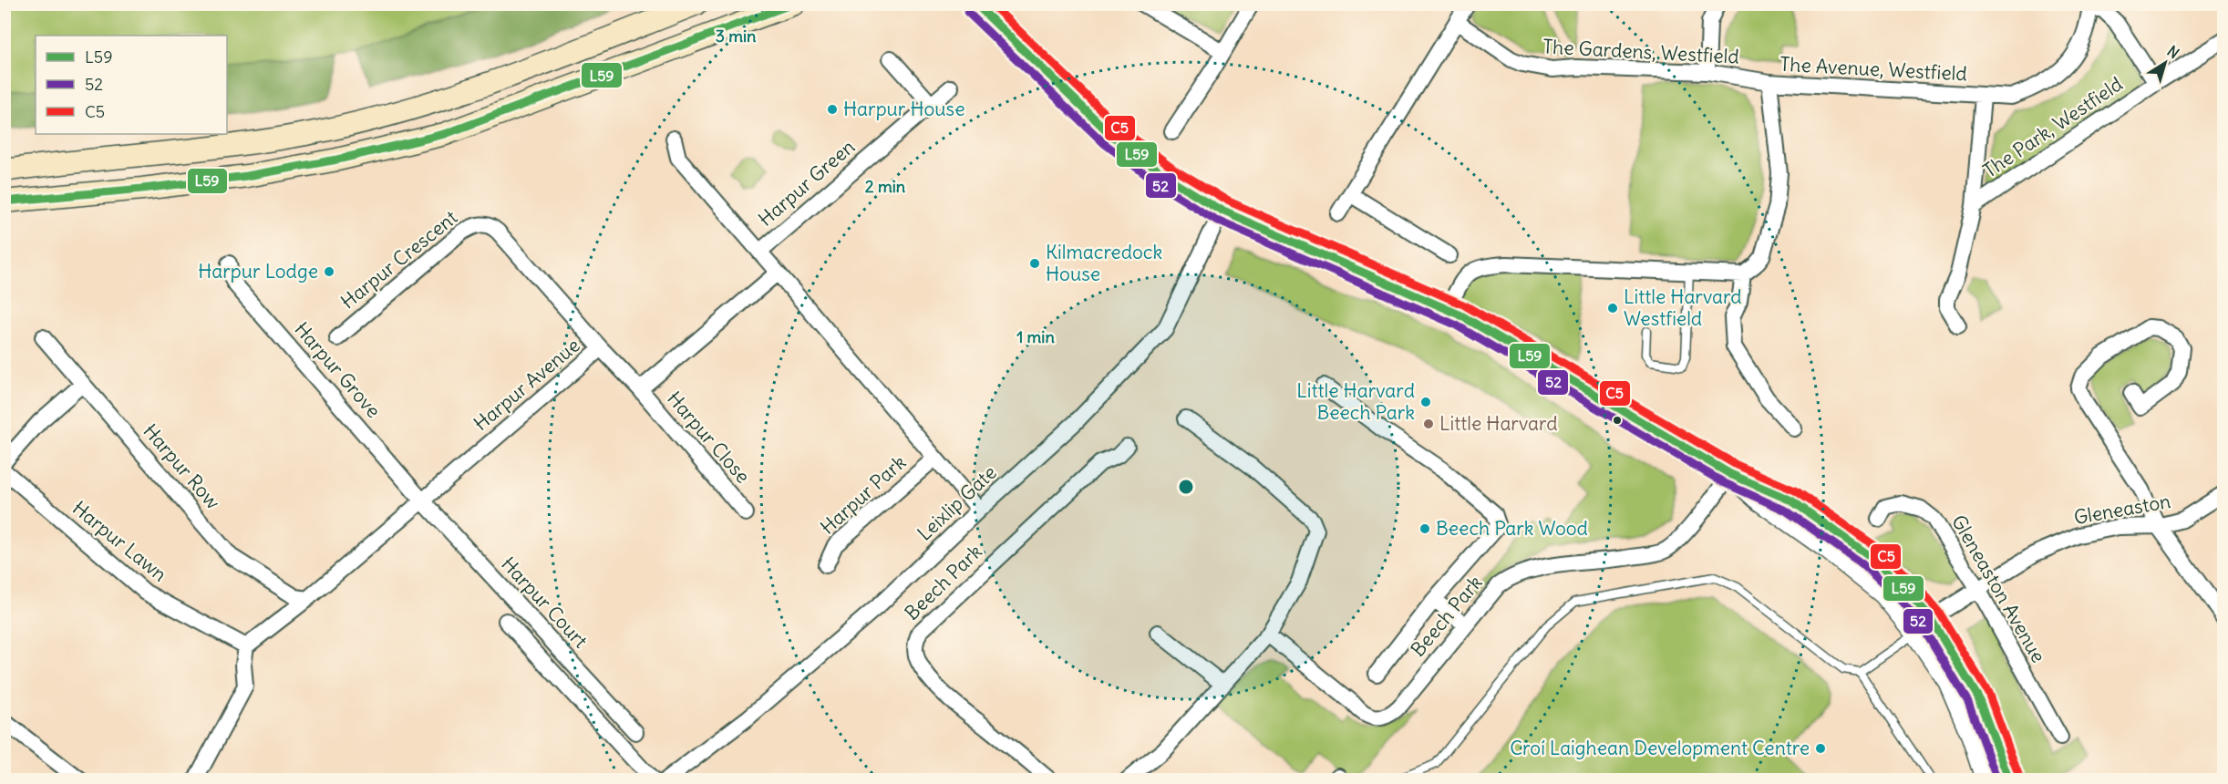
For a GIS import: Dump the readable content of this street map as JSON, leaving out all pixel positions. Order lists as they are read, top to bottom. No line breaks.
{"streets":{"street":["The Gardens, Westfield","The Avenue, Westfield","The Park, Westfield","Harpur Green","Harpur Crescent","Harpur Grove","Harpur Avenue","Harpur Close","Harpur Row","Harpur Park","Leixlip Gate","Gleneaston","Harpur Lawn","Beech Park","Gleneaston Avenue","Harpur Court"]},"crossings":[["The Gardens, Westfield","The Avenue, Westfield"],["The Avenue, Westfield","The Park, Westfield"],["Harpur Crescent","Harpur Avenue"],["Harpur Grove","Harpur Avenue"],["Harpur Grove","Harpur Court"],["Harpur Avenue","Harpur Close"],["Harpur Avenue","Harpur Row"],["Harpur Avenue","Harpur Lawn"],["Harpur Avenue","Harpur Court"],["Gleneaston","Gleneaston Avenue"]],"places":["Harpur House","Kilmacredock House","Harpur Lodge","Little Harvard Westfield","Little Harvard Beech Park","Little Harvard","Beech Park Wood","Croí Laighean Development Centre"],"lines":["transit line L59","transit line C5","transit line 52"],"legend":["L59","52","C5"],"north":"top right","rings":["3 min","2 min","1 min"]}
